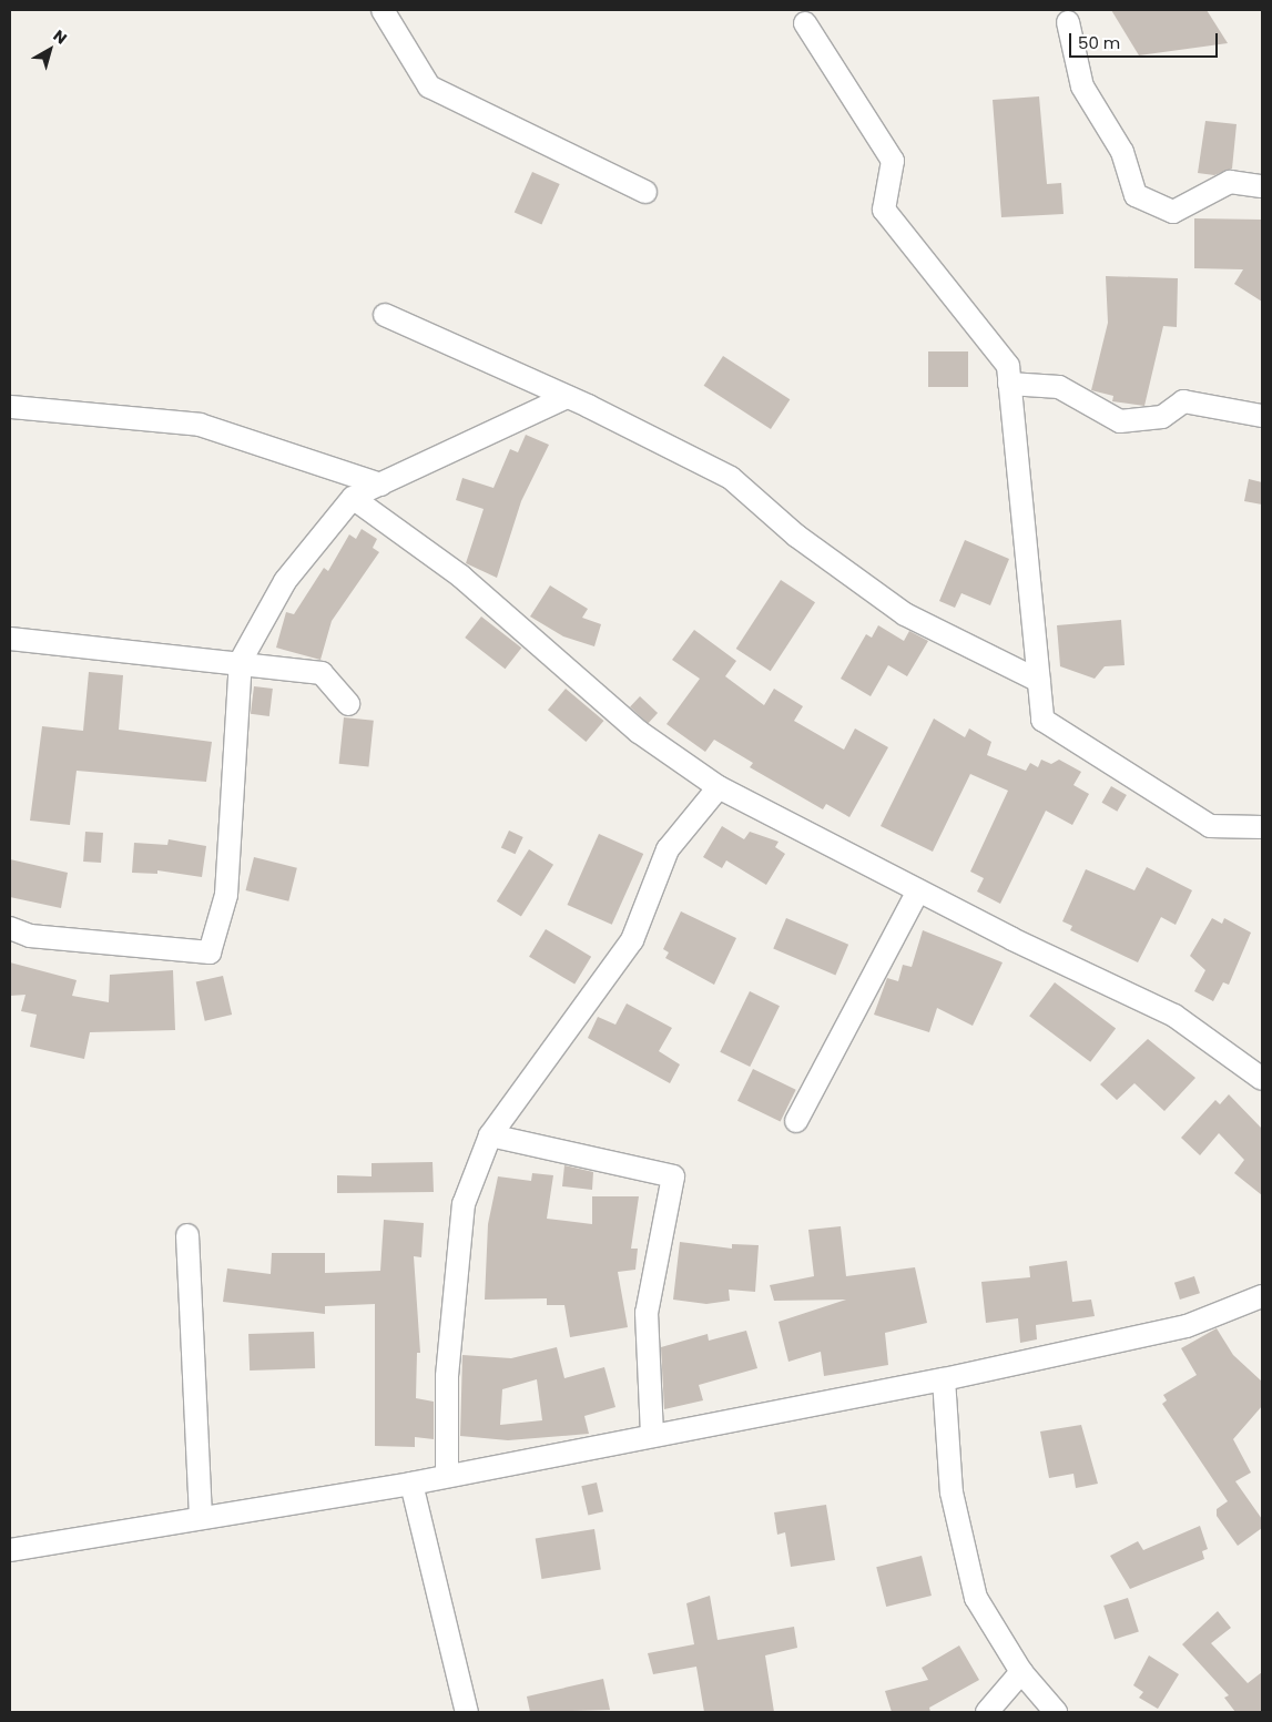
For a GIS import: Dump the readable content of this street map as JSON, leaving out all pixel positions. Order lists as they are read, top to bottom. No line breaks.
{"scale_bar":"50 m","north":"top right"}
